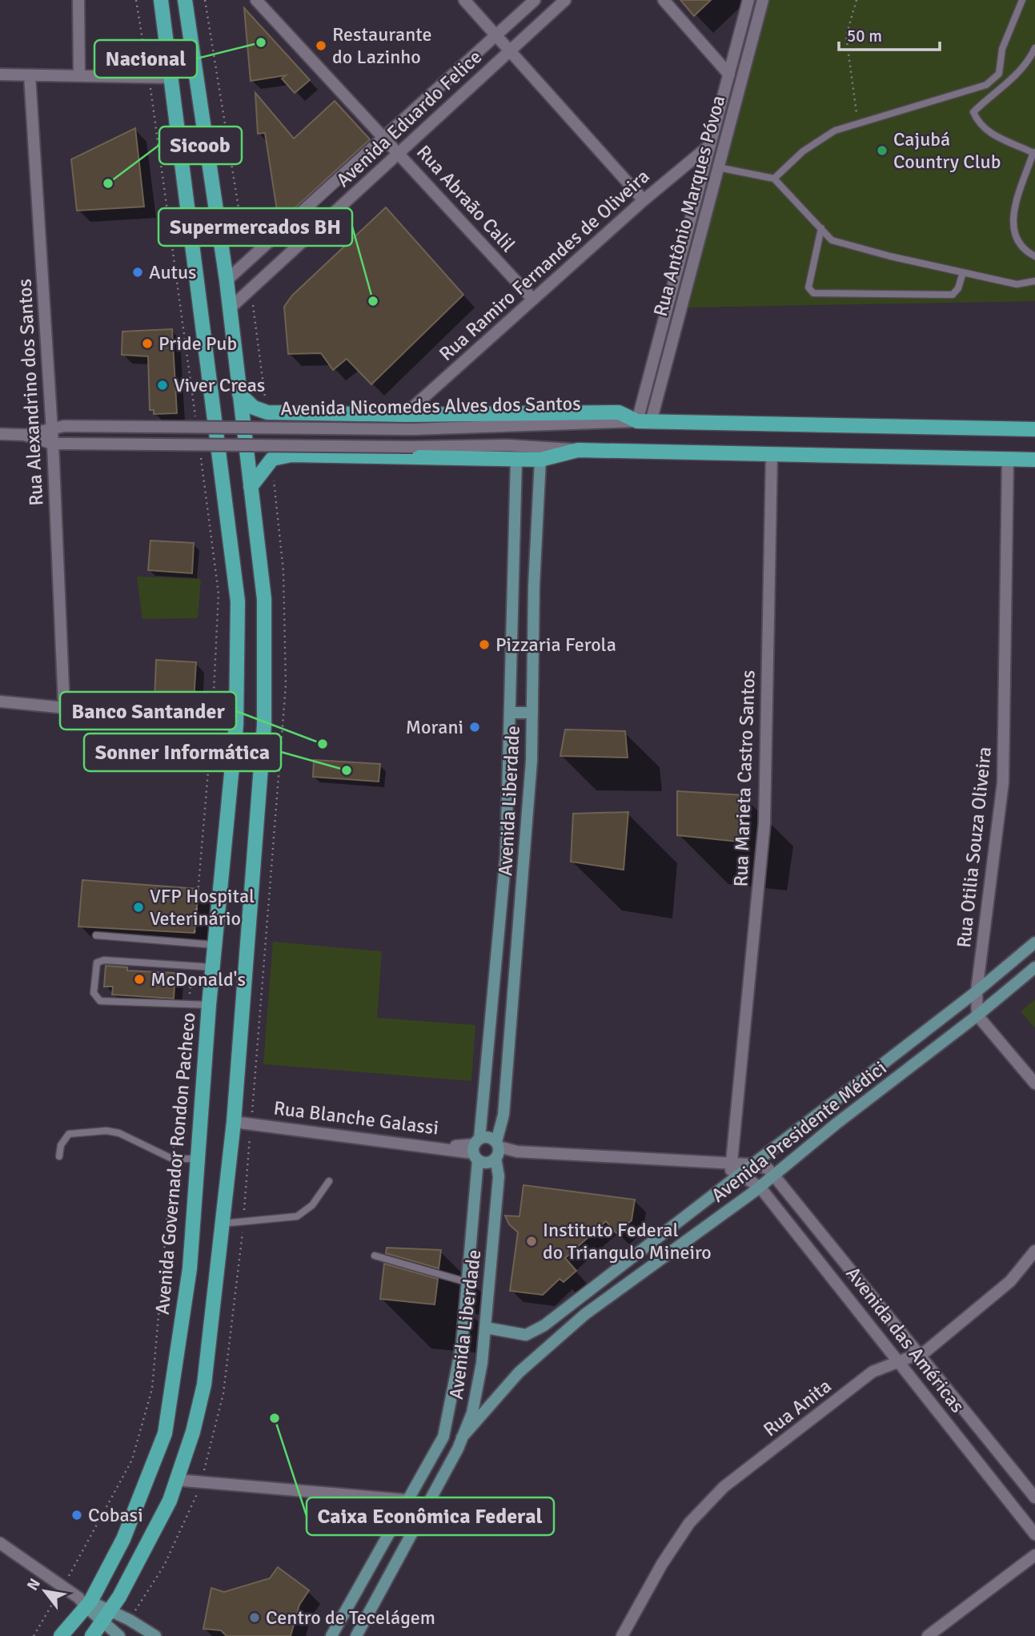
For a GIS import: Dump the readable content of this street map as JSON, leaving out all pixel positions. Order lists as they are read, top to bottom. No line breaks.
{"streets":{"main road":["Avenida Nicomedes Alves dos Santos","Avenida Liberdade","Avenida Presidente Médici","Avenida Governador Rondon Pacheco"],"street":["Avenida Eduardo Felice","Rua Abraão Calil","Rua Antônio Marques Póvoa","Rua Ramiro Fernandes de Oliveira","Rua Alexandrino dos Santos","Rua Marieta Castro Santos","Rua Otilia Souza Oliveira","Rua Blanche Galassi","Avenida das Américas","Rua Anita"]},"crossings":[["Avenida Eduardo Felice","Rua Abraão Calil"],["Rua Abraão Calil","Rua Ramiro Fernandes de Oliveira"],["Rua Antônio Marques Póvoa","Rua Ramiro Fernandes de Oliveira"],["Rua Antônio Marques Póvoa","Avenida Nicomedes Alves dos Santos"],["Rua Ramiro Fernandes de Oliveira","Avenida Nicomedes Alves dos Santos"],["Rua Alexandrino dos Santos","Avenida Nicomedes Alves dos Santos"],["Avenida Nicomedes Alves dos Santos","Rua Marieta Castro Santos"],["Avenida Nicomedes Alves dos Santos","Avenida Liberdade"],["Avenida Nicomedes Alves dos Santos","Rua Otilia Souza Oliveira"],["Rua Marieta Castro Santos","Avenida Presidente Médici"],["Rua Marieta Castro Santos","Avenida das Américas"],["Avenida Liberdade","Rua Blanche Galassi"],["Avenida Liberdade","Avenida Presidente Médici"],["Rua Otilia Souza Oliveira","Avenida Presidente Médici"],["Avenida Presidente Médici","Avenida das Américas"],["Avenida das Américas","Rua Anita"]],"places":["Nacional","Restaurante do Lazinho","Cajubá Country Club","Sicoob","Autus","Supermercados BH","Pride Pub","Viver Creas","Pizzaria Ferola","Morani","Banco Santander","Sonner Informática","VFP Hospital Veterinário","McDonald's","Instituto Federal do Triangulo Mineiro","Caixa Econômica Federal","Cobasi","Centro de Tecelágem"],"scale_bar":"50 m","north":"top left"}
